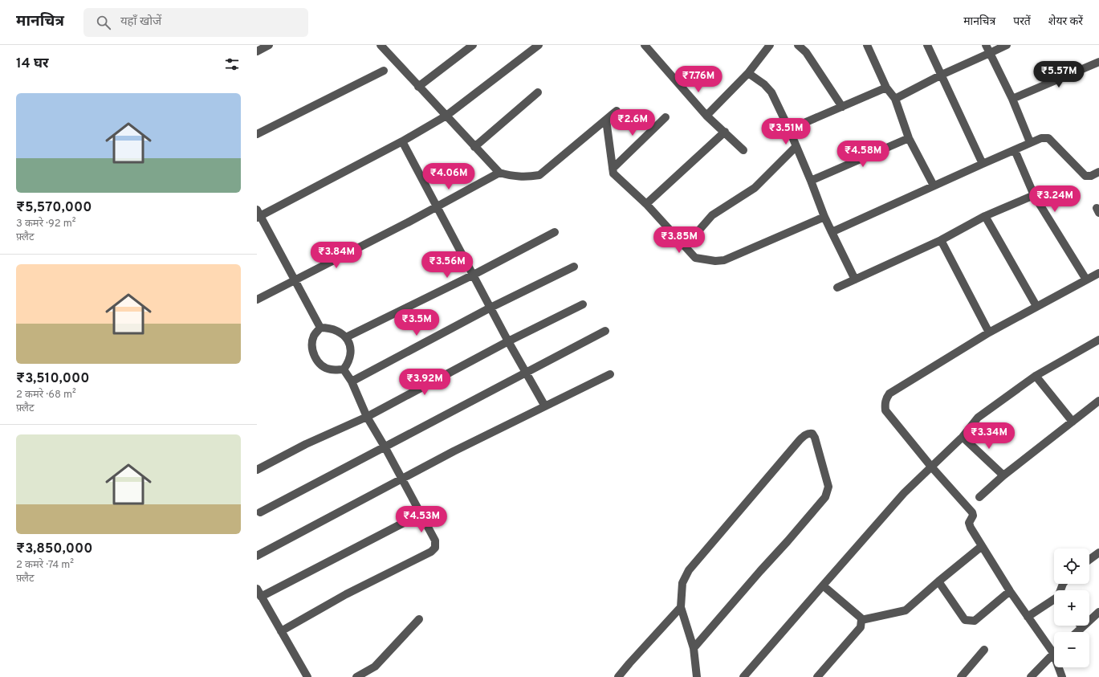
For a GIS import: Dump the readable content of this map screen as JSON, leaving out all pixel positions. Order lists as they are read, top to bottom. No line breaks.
{"page":{"header":"मानचित्र","search":"यहाँ खोजें","nav":["मानचित्र","परतें","शेयर करें"],"heading":"14 घर","price":["₹5.57M","₹7.76M","₹2.6M","₹3.51M","₹4.58M","₹4.06M","₹3.24M","₹3.85M","₹3.84M","₹3.56M","₹3.5M","₹3.92M","₹3.34M","₹4.53M"],"list":[{"name":"₹5,570,000","note":"3 कमरे · 92 m² · फ़्लैट"},{"name":"₹3,510,000","note":"2 कमरे · 68 m² · फ़्लैट"},{"name":"₹3,850,000","note":"2 कमरे · 74 m² · फ़्लैट"}],"map_buttons":["+","−"]}}
